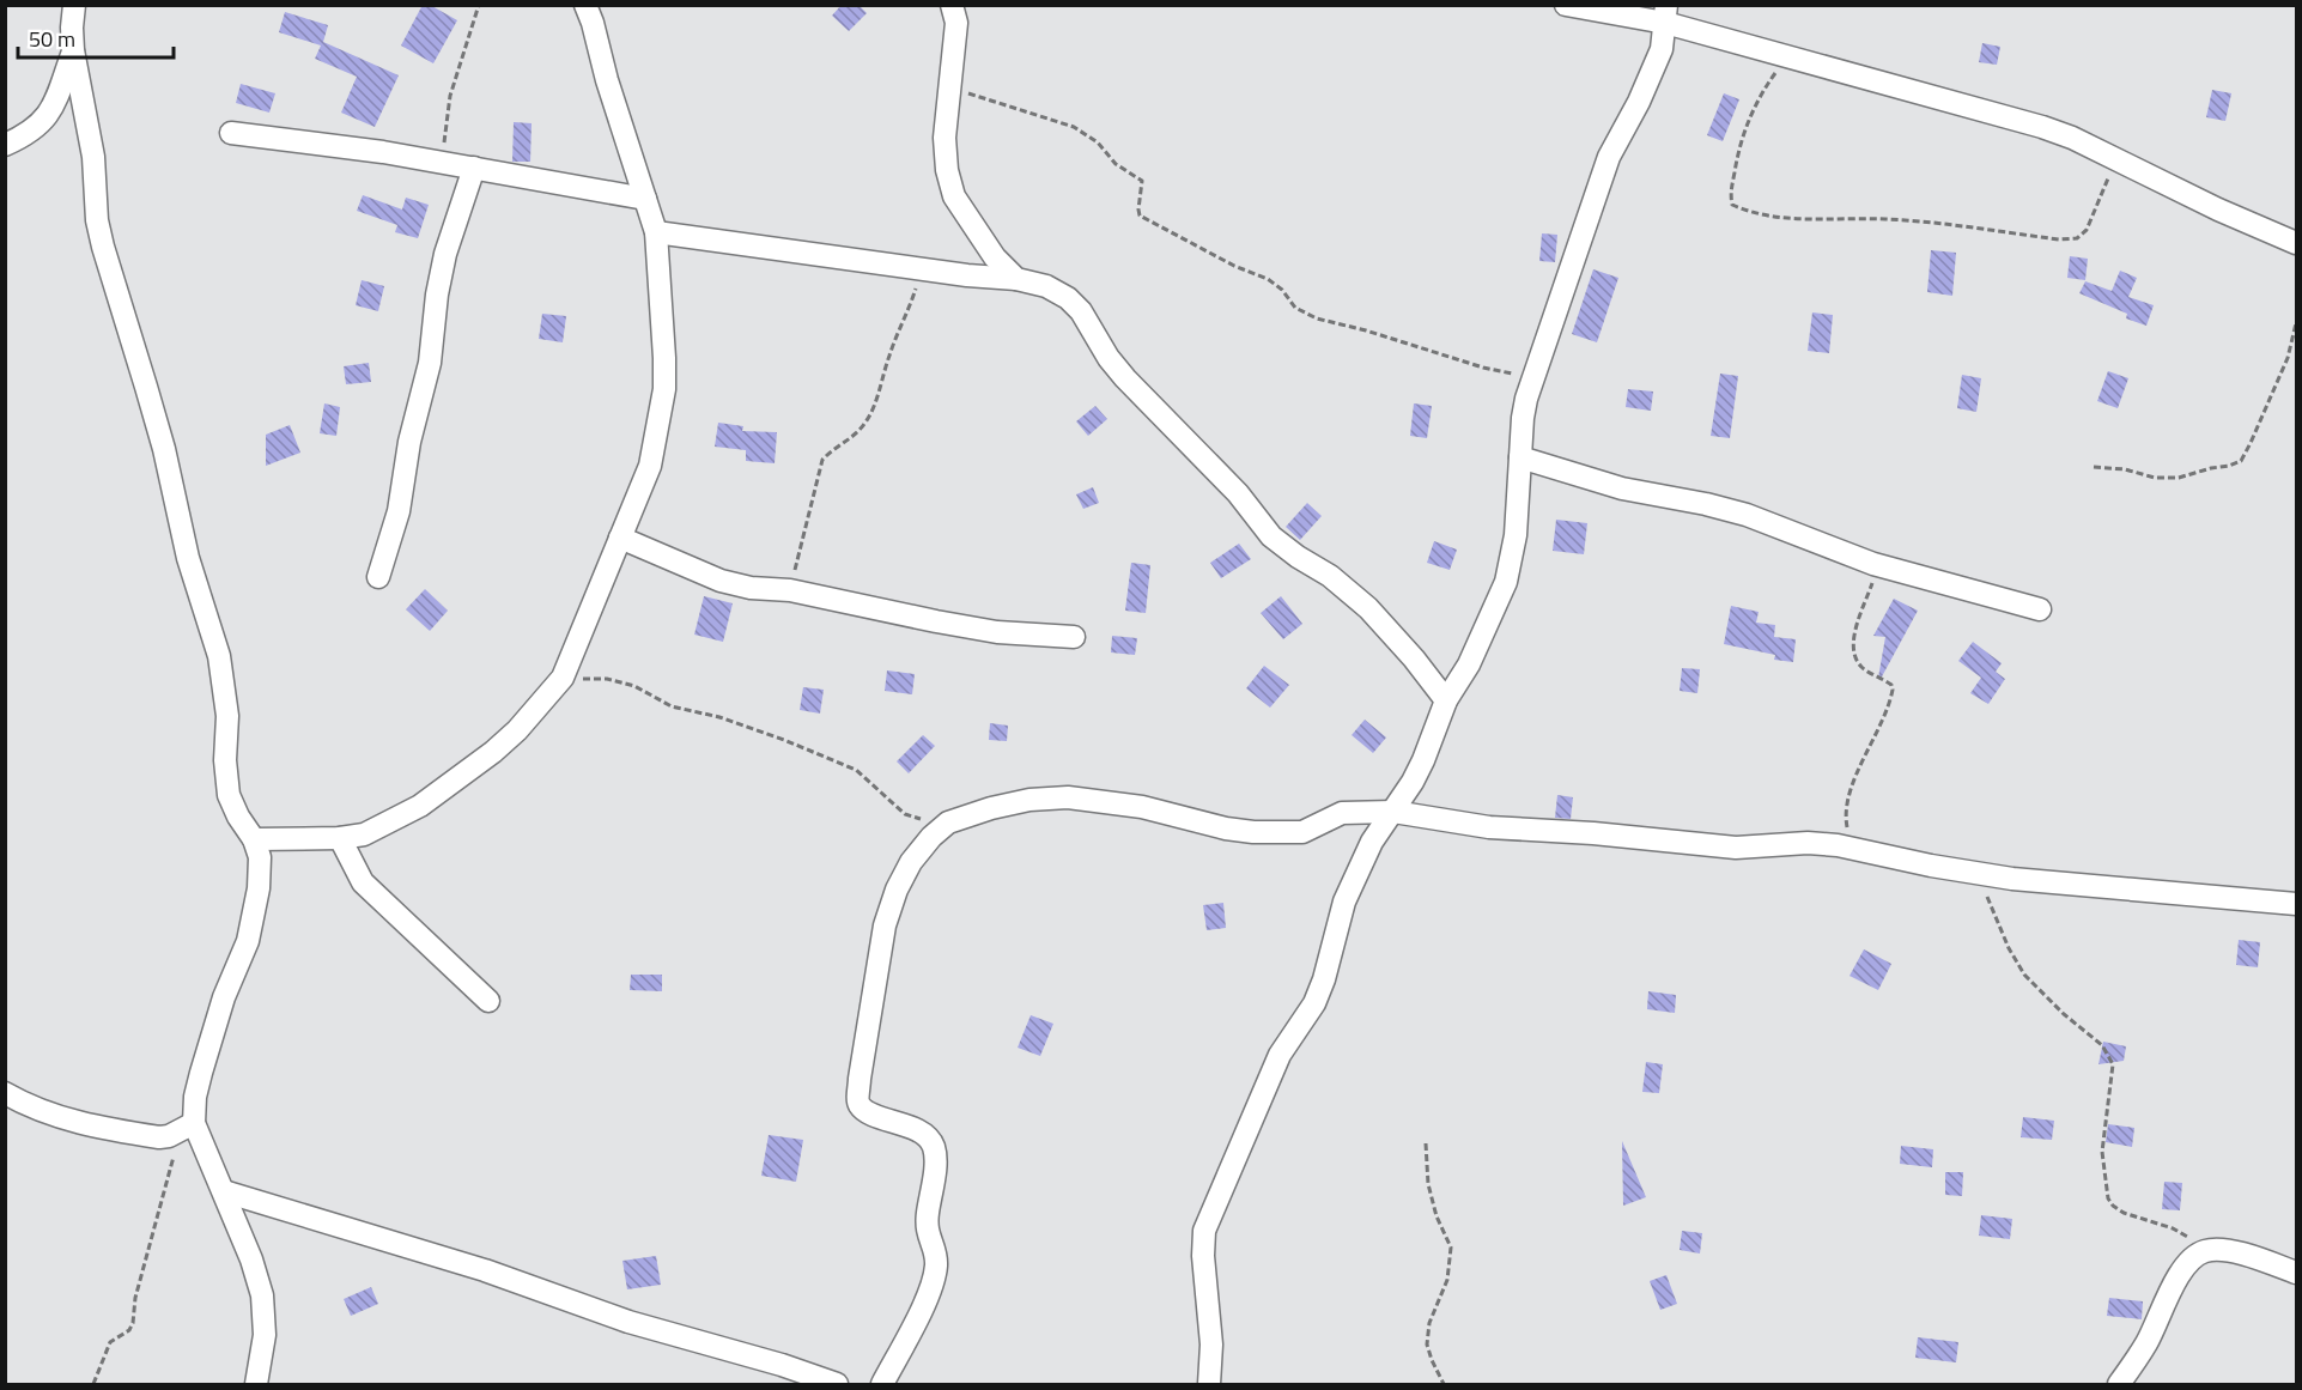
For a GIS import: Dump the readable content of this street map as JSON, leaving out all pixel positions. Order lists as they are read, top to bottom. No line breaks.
{"scale_bar":"50 m"}
